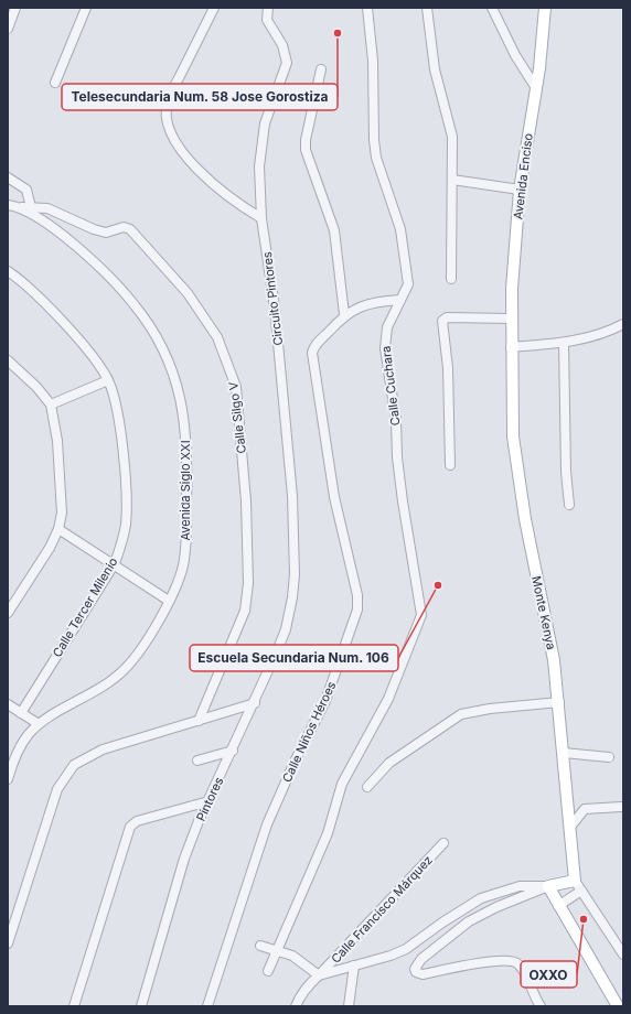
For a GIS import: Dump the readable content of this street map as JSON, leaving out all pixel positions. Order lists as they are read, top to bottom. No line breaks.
{"streets":{"main road":["Avenida Enciso","Monte Kenya"],"street":["Circuito Pintores","Calle Cuchara","Calle Silgo V","Avenida Siglo XXI","Calle Tercer Milenio","Calle Niños Héroes","Pintores","Calle Francisco Márquez"]},"crossings":[["Avenida Enciso","Monte Kenya"],["Circuito Pintores","Pintores"],["Calle Silgo V","Avenida Siglo XXI"]],"places":["Telesecundaria Num. 58 Jose Gorostiza","Escuela Secundaria Num. 106","OXXO"]}
